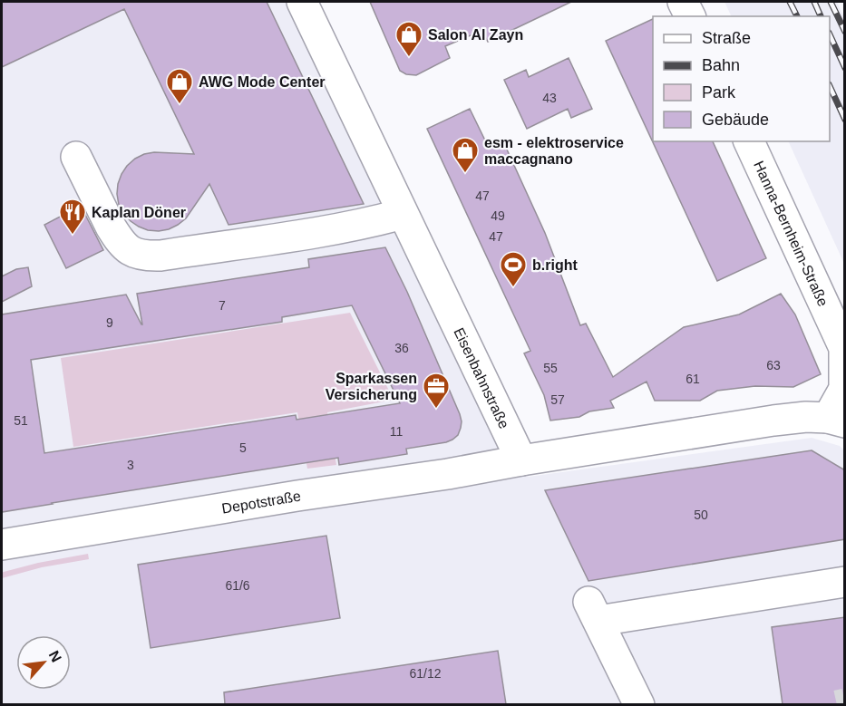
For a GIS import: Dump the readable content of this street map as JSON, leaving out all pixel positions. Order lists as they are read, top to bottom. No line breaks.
{"streets":{"street":["Hanna-Bernheim-Straße","Eisenbahnstraße","Depotstraße"]},"crossings":[["Eisenbahnstraße","Depotstraße"]],"places":{"shop":["Salon Al Zayn","AWG Mode Center","esm - elektroservice maccagnano"],"restaurant":["Kaplan Döner"],"sports":["b.right"],"office":["Sparkassen Versicherung"]},"house_numbers":["43","47","49","47","7","9","36","63","55","61","57","51","11","5","3","50","61/6","61/12"],"legend":["Straße","Bahn","Park","Gebäude"],"north":"top right"}
